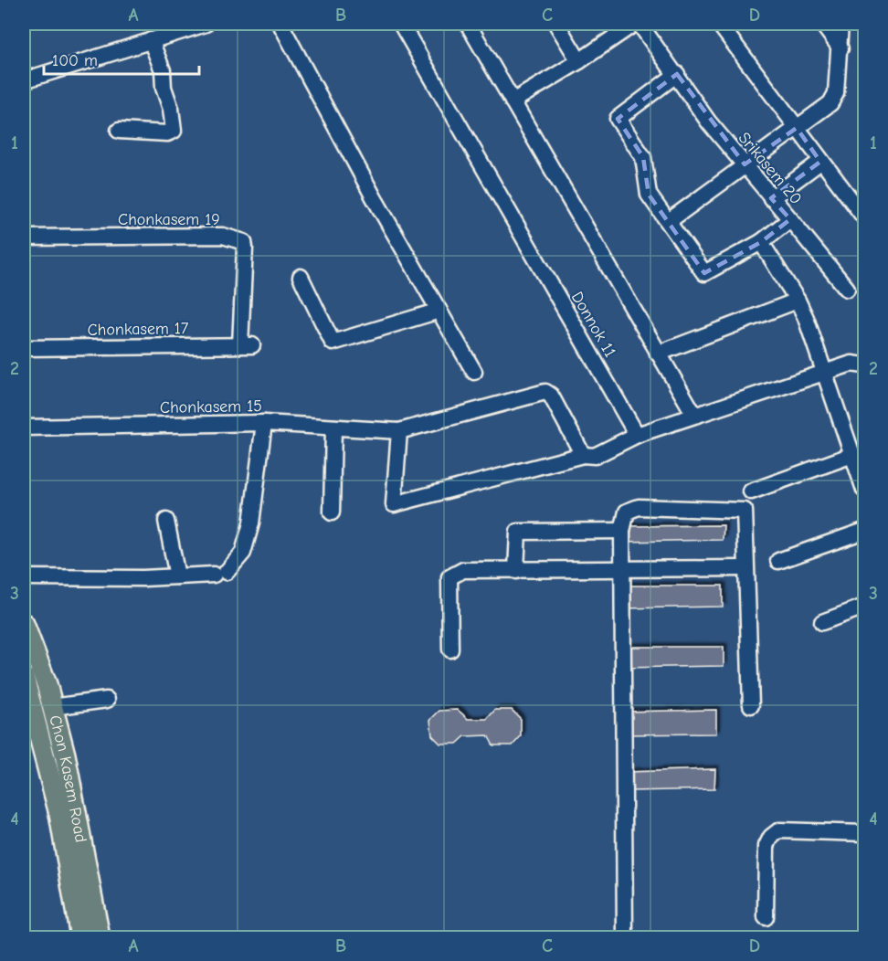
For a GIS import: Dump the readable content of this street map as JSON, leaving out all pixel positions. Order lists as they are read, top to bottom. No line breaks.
{"streets":{"main road":["Chon Kasem Road"],"street":["Srikasem 20","Chonkasem 19","Donnok 11","Chonkasem 17","Chonkasem 15"]},"crossings":[["Chonkasem 19","Chonkasem 17"]],"scale_bar":"100 m","grid":{"columns":["A","B","C","D"],"rows":["1","2","3","4"]}}
